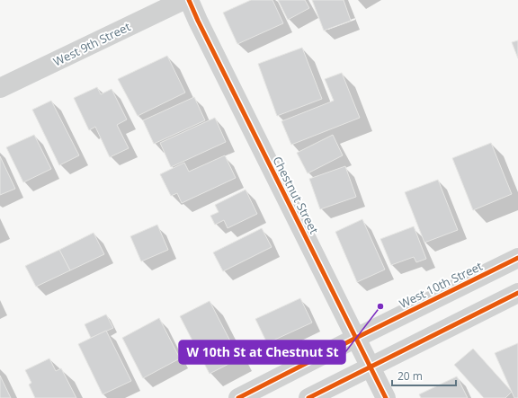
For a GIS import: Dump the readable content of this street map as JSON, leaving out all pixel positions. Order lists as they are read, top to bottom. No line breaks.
{"streets":{"street":["West 9th Street","Chestnut Street","West 10th Street"]},"crossings":[["Chestnut Street","West 10th Street"]],"places":["W 10th St at Chestnut St"],"scale_bar":"20 m"}
